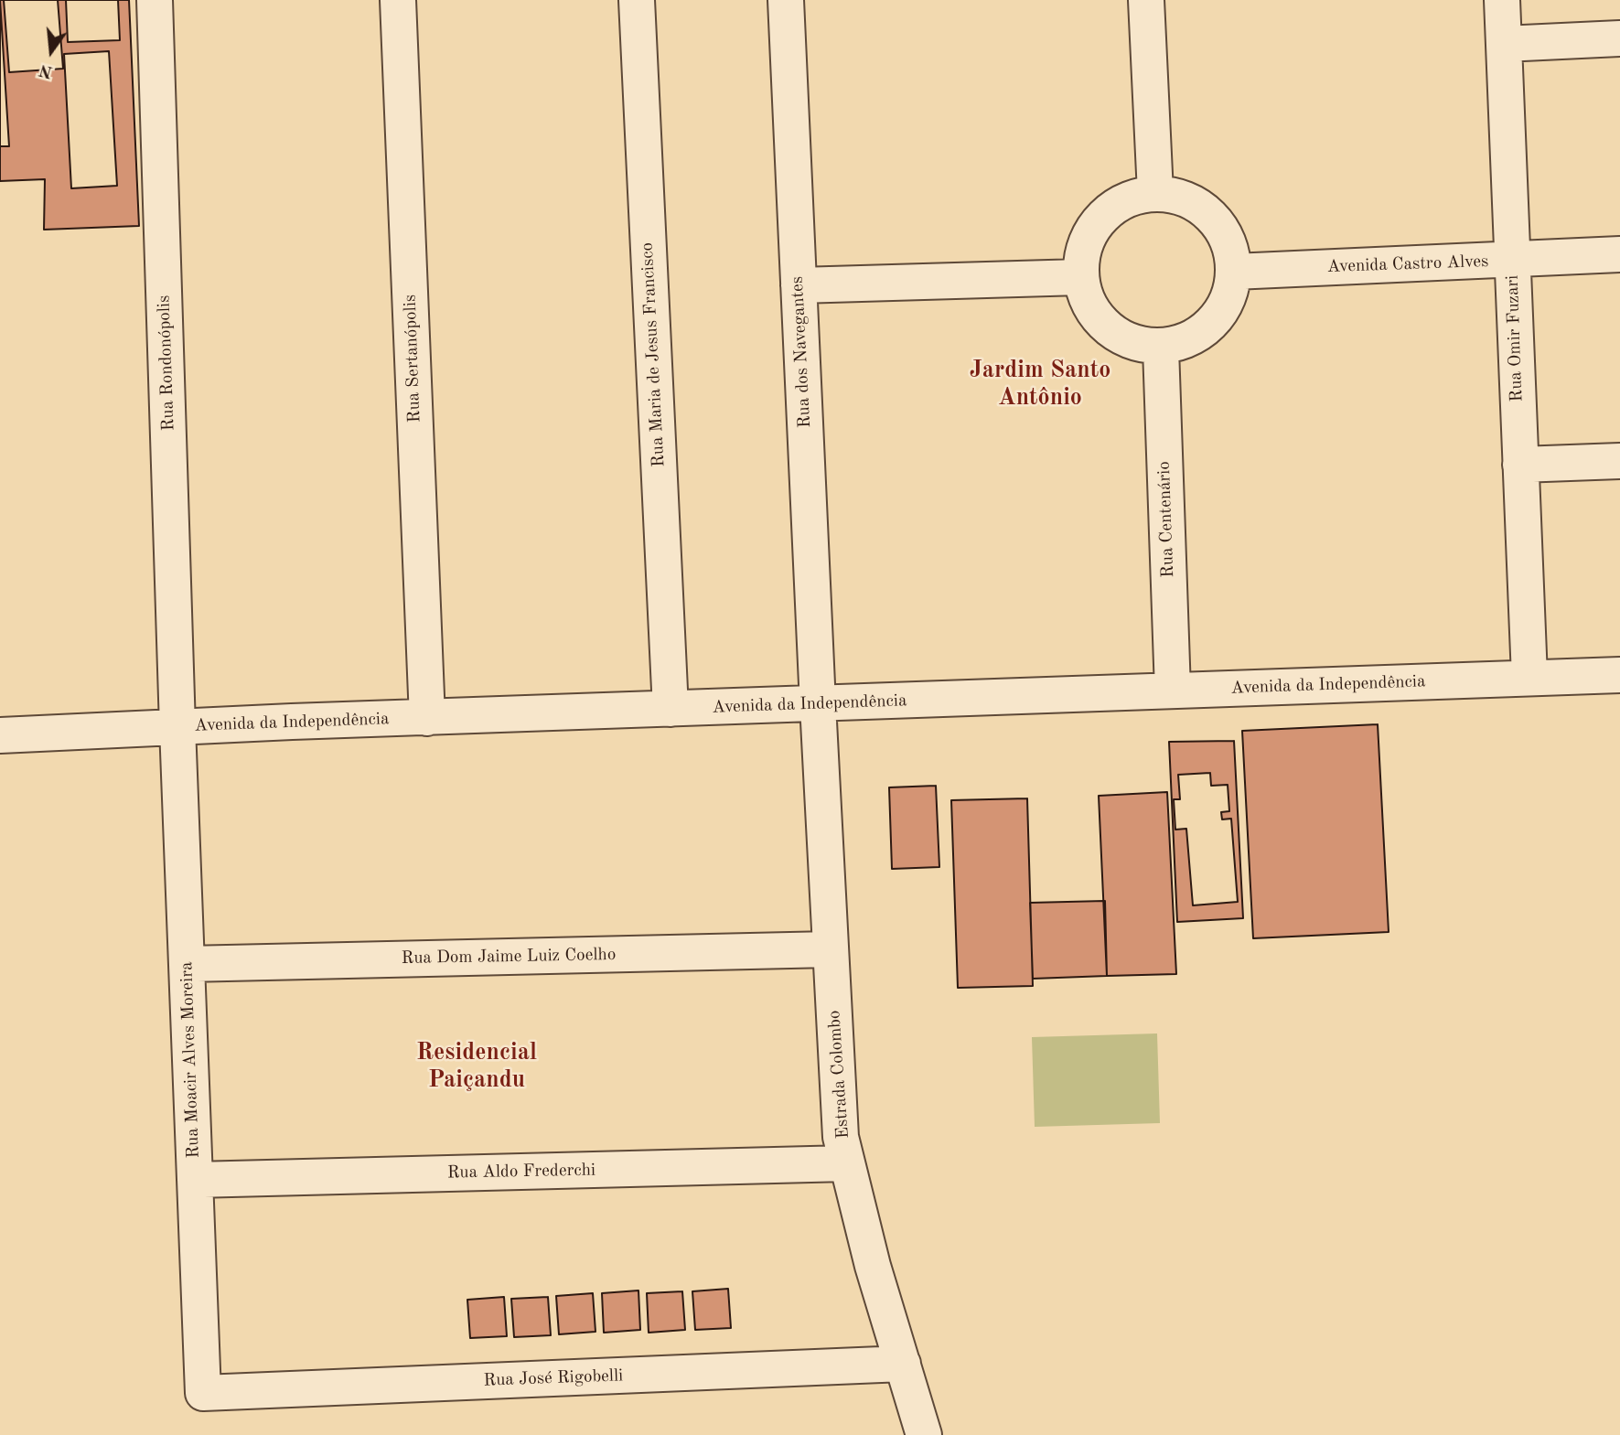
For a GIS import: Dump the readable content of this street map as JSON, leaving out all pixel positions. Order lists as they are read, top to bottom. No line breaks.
{"streets":{"street":["Avenida Castro Alves","Rua Omir Fuzari","Rua dos Navegantes","Rua Maria de Jesus Francisco","Rua Sertanópolis","Rua Rondonópolis","Rua Centenário","Avenida da Independência","Rua Dom Jaime Luiz Coelho","Rua Moacir Alves Moreira","Estrada Colombo","Rua Aldo Frederchi","Rua José Rigobelli"]},"crossings":[["Avenida Castro Alves","Rua Omir Fuzari"],["Avenida Castro Alves","Rua Centenário"],["Rua Omir Fuzari","Avenida da Independência"],["Rua dos Navegantes","Avenida da Independência"],["Rua dos Navegantes","Estrada Colombo"],["Rua Maria de Jesus Francisco","Avenida da Independência"],["Rua Sertanópolis","Avenida da Independência"],["Rua Rondonópolis","Avenida da Independência"],["Rua Rondonópolis","Rua Moacir Alves Moreira"],["Rua Centenário","Avenida da Independência"],["Avenida da Independência","Rua Moacir Alves Moreira"],["Avenida da Independência","Estrada Colombo"],["Rua Dom Jaime Luiz Coelho","Rua Moacir Alves Moreira"],["Rua Dom Jaime Luiz Coelho","Estrada Colombo"],["Rua Moacir Alves Moreira","Rua Aldo Frederchi"],["Rua Moacir Alves Moreira","Rua José Rigobelli"],["Estrada Colombo","Rua Aldo Frederchi"],["Estrada Colombo","Rua José Rigobelli"]],"districts":["Jardim Santo Antônio","Residencial Paiçandu"],"north":"bottom"}
